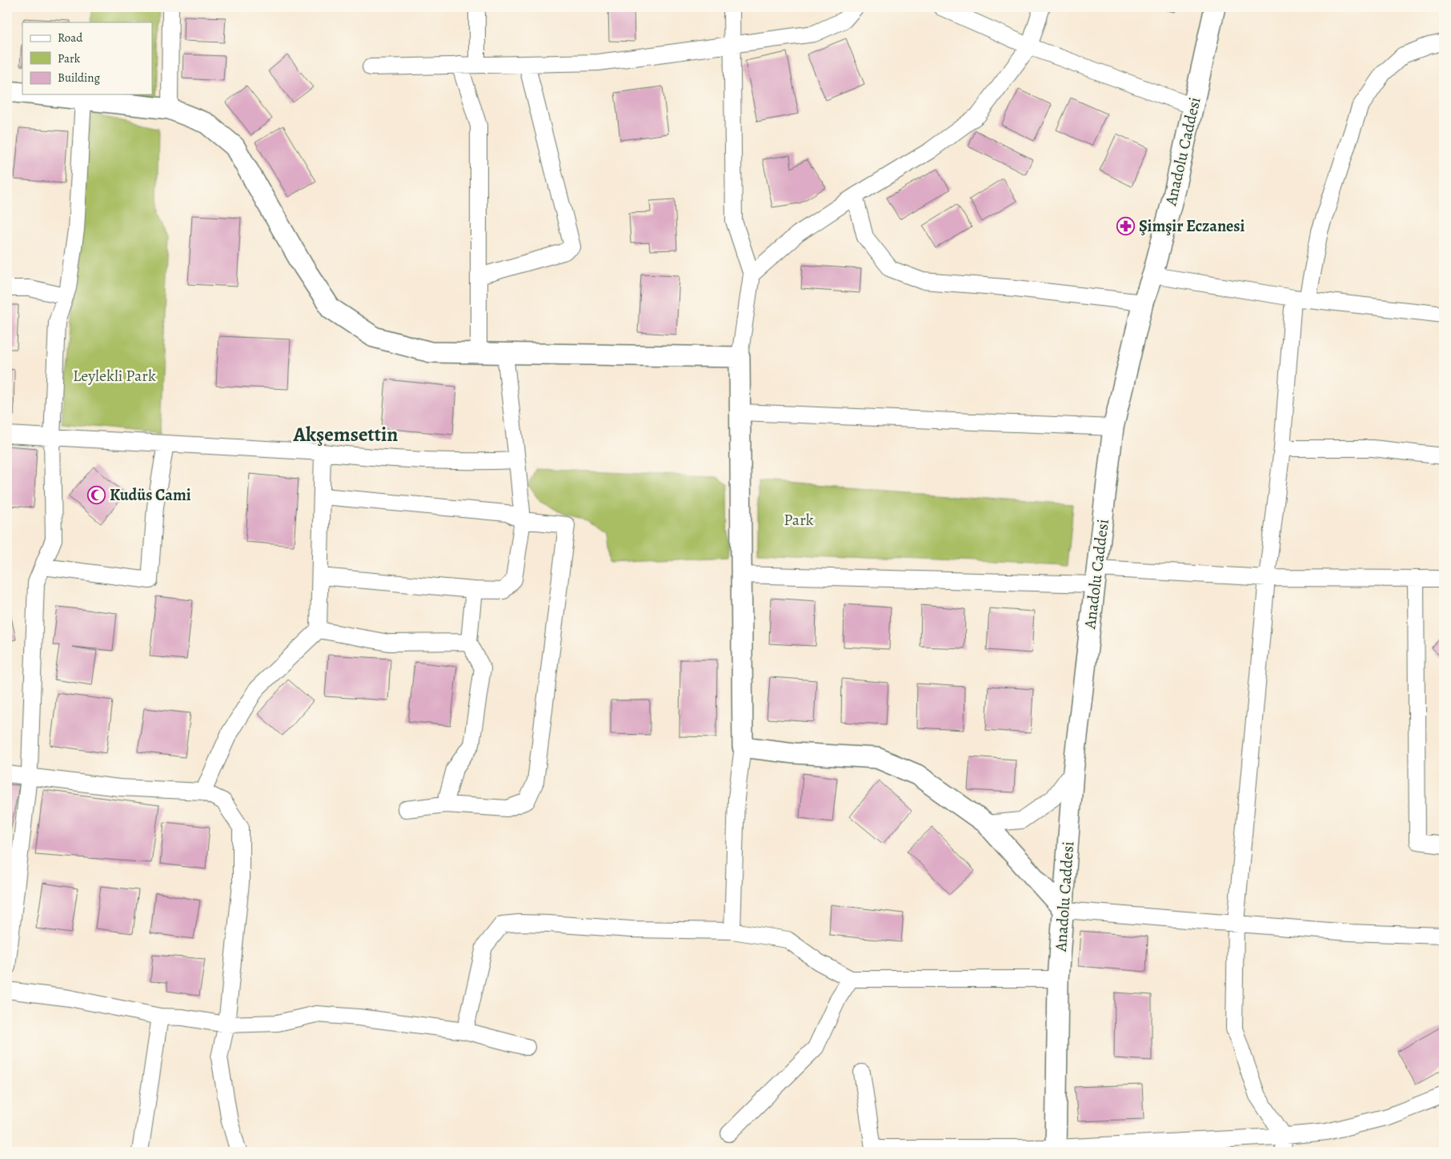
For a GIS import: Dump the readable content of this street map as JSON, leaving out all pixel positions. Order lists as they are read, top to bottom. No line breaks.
{"streets":{"street":["Anadolu Caddesi"]},"districts":["Akşemsettin"],"parks":["Leylekli Park","Park"],"places":{"pharmacy":["Şimşir Eczanesi"],"mosque":["Kudüs Cami"]},"legend":["Road","Park","Building"]}
